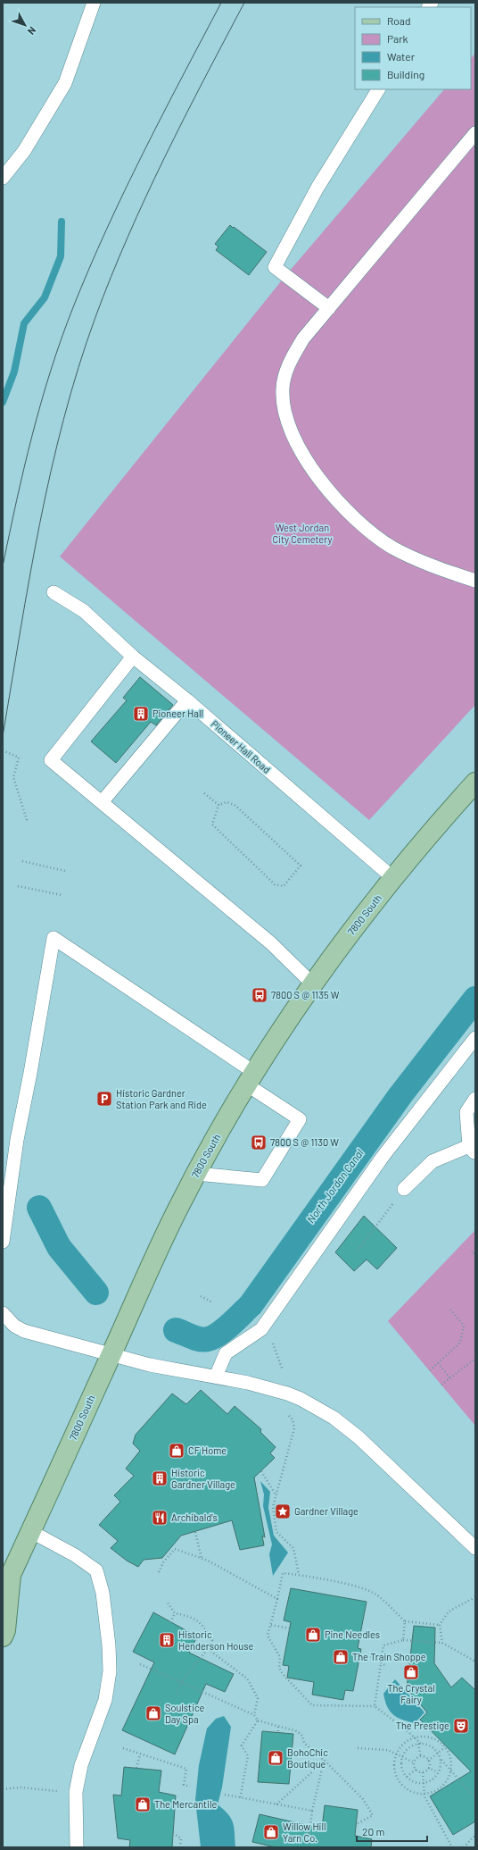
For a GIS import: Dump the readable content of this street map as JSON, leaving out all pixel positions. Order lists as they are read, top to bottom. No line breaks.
{"streets":{"main road":["7800 South"],"lane":["Pioneer Hall Road"]},"crossings":[["Pioneer Hall Road","7800 South"]],"water":["North Jordan Canal"],"parks":["West Jordan City Cemetery"],"places":{"building":["Pioneer Hall","Historic Gardner Village","Historic Henderson House"],"bus stop":["7800 S @ 1135 W","7800 S @ 1130 W"],"parking":["Historic Gardner Station Park and Ride"],"shop":["CF Home","Pine Needles","The Train Shoppe","The Crystal Fairy","Soulstice Day Spa","BohoChic Boutique","The Mercantile","Willow Hill Yarn Co."],"place":["Gardner Village"],"restaurant":["Archibald's"],"theatre":["The Prestige"]},"legend":["Road","Park","Water","Building"],"scale_bar":"20 m","north":"bottom right"}
